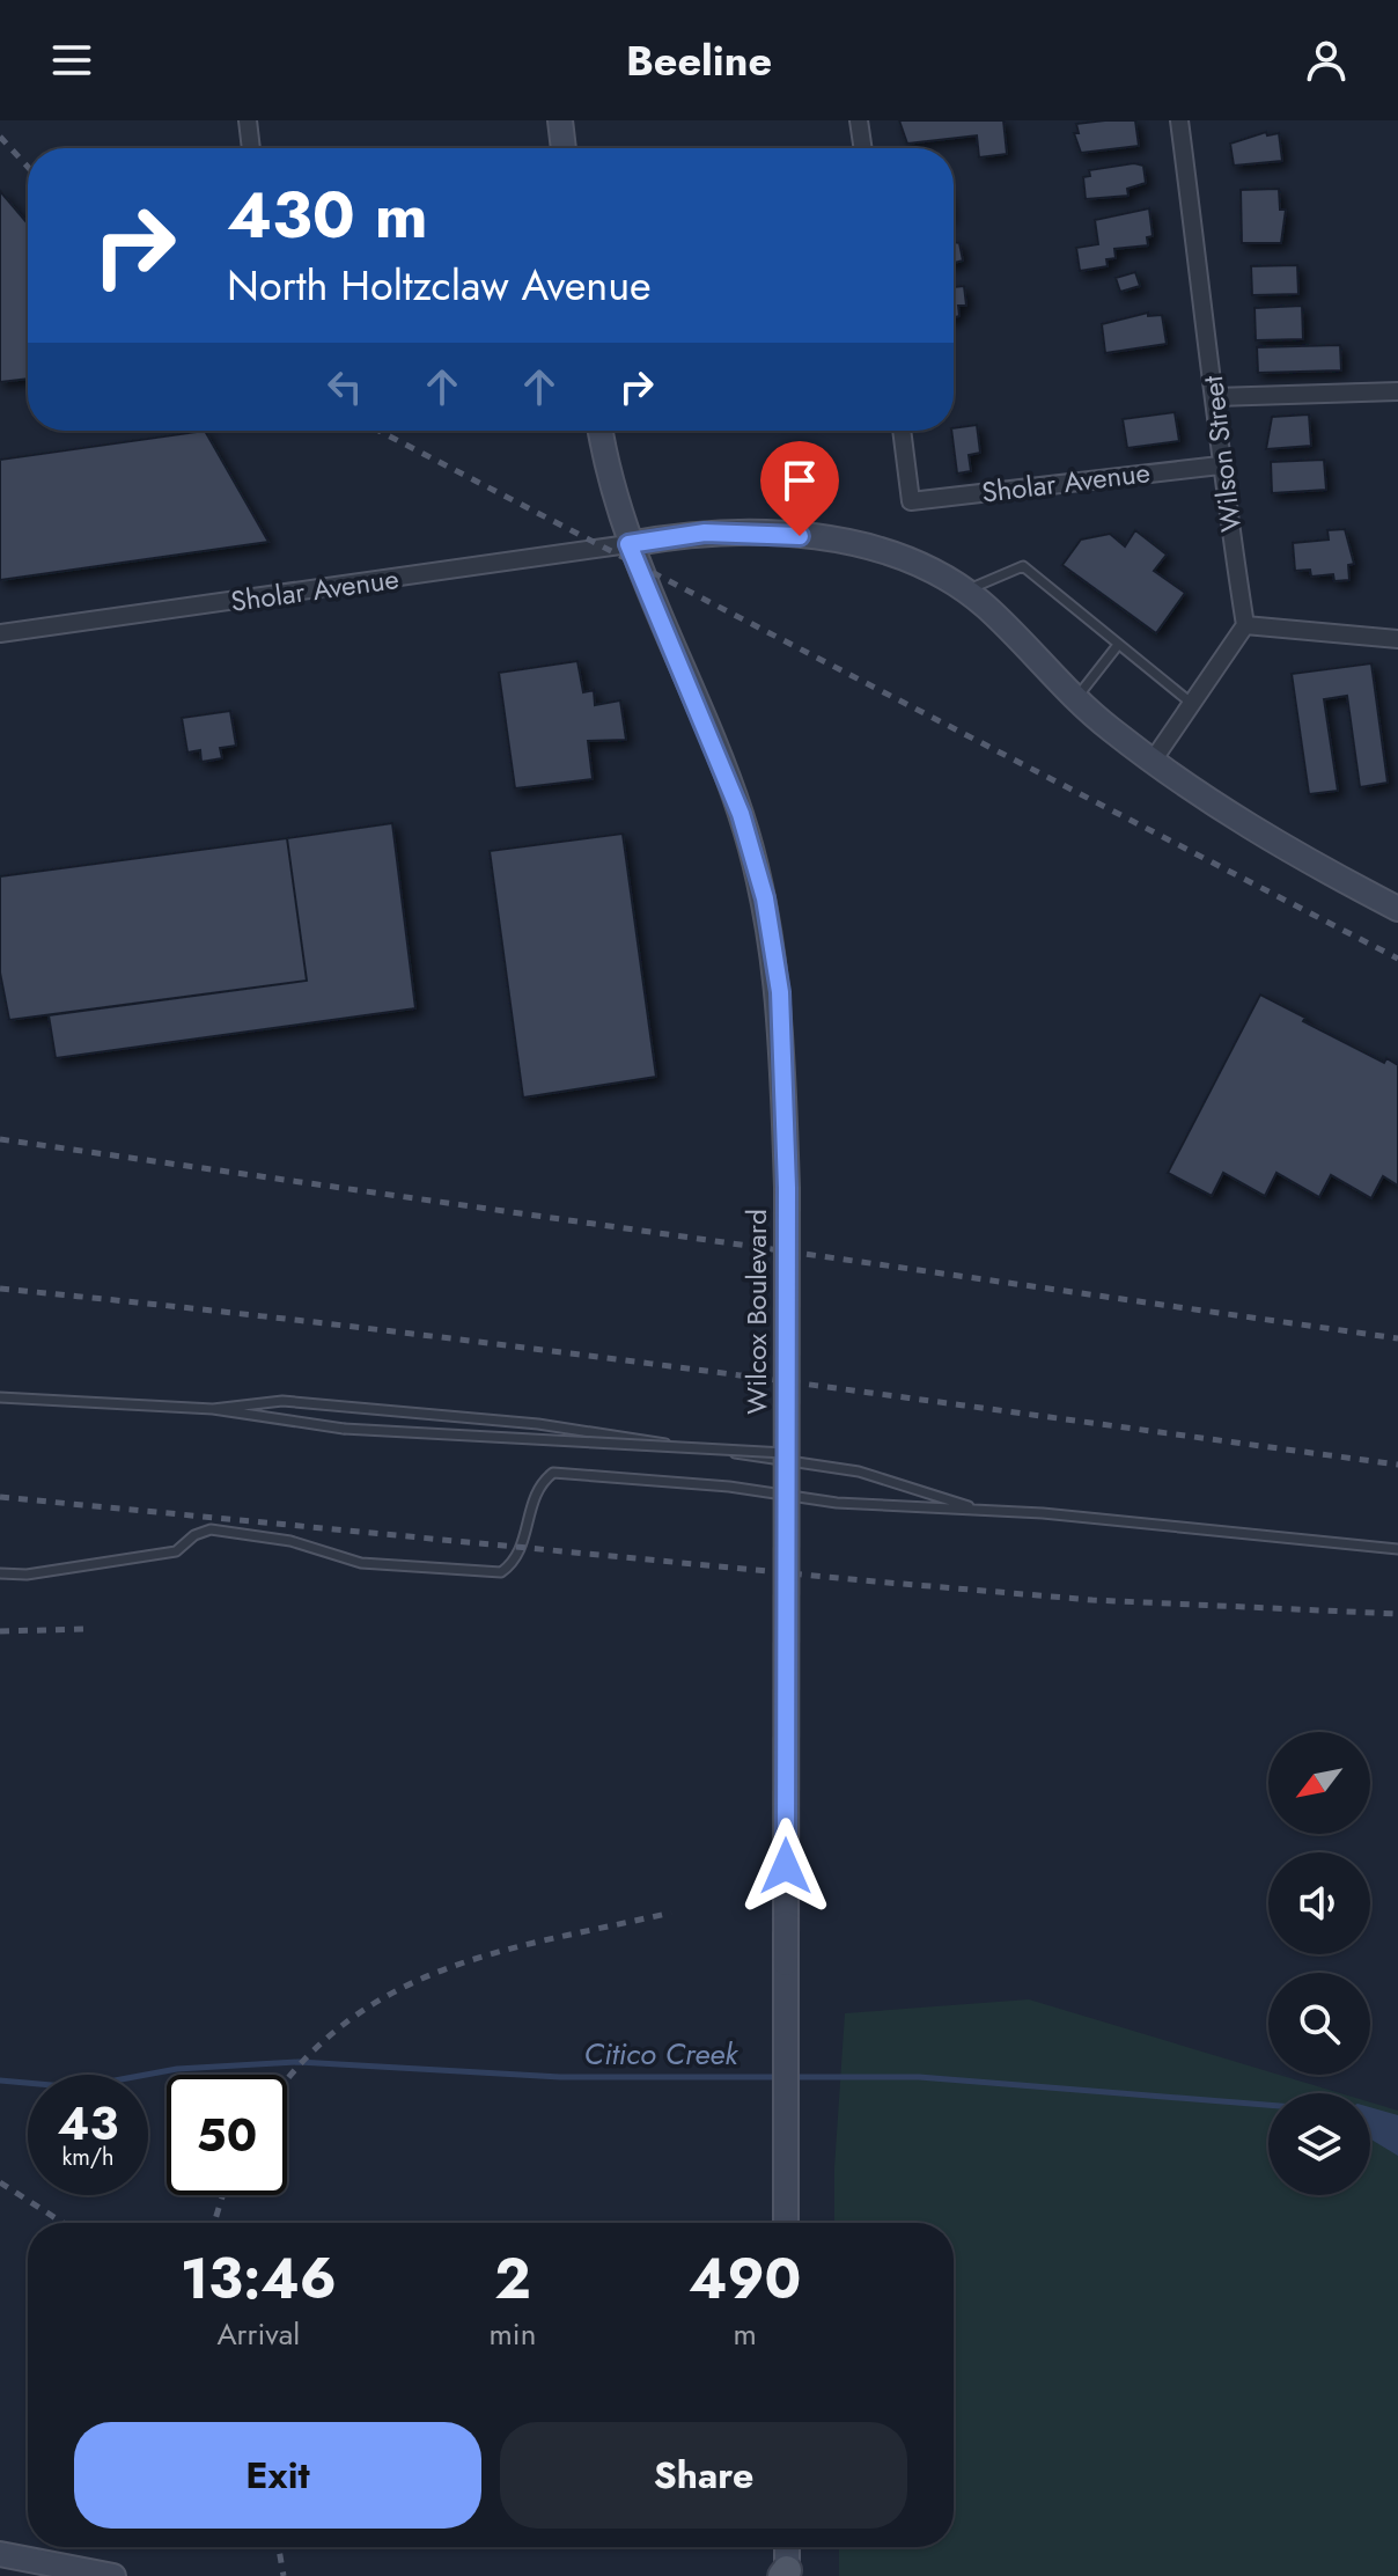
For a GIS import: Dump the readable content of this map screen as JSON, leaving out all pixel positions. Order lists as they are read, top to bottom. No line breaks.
{"streets":{"main road":["Wilcox Boulevard"],"street":["Wilson Street","Sholar Avenue"]},"crossings":[["Wilson Street","Sholar Avenue"],["Sholar Avenue","Wilcox Boulevard"]],"water":["Citico Creek"],"north":"bottom left","page":{"header":"Beeline","turn":["430 m","North Holtzclaw Avenue"],"speed":"43 km/h","limit":"50","eta":["13:46","Arrival","2","min","490","m"],"buttons":["Exit","Share"]}}
